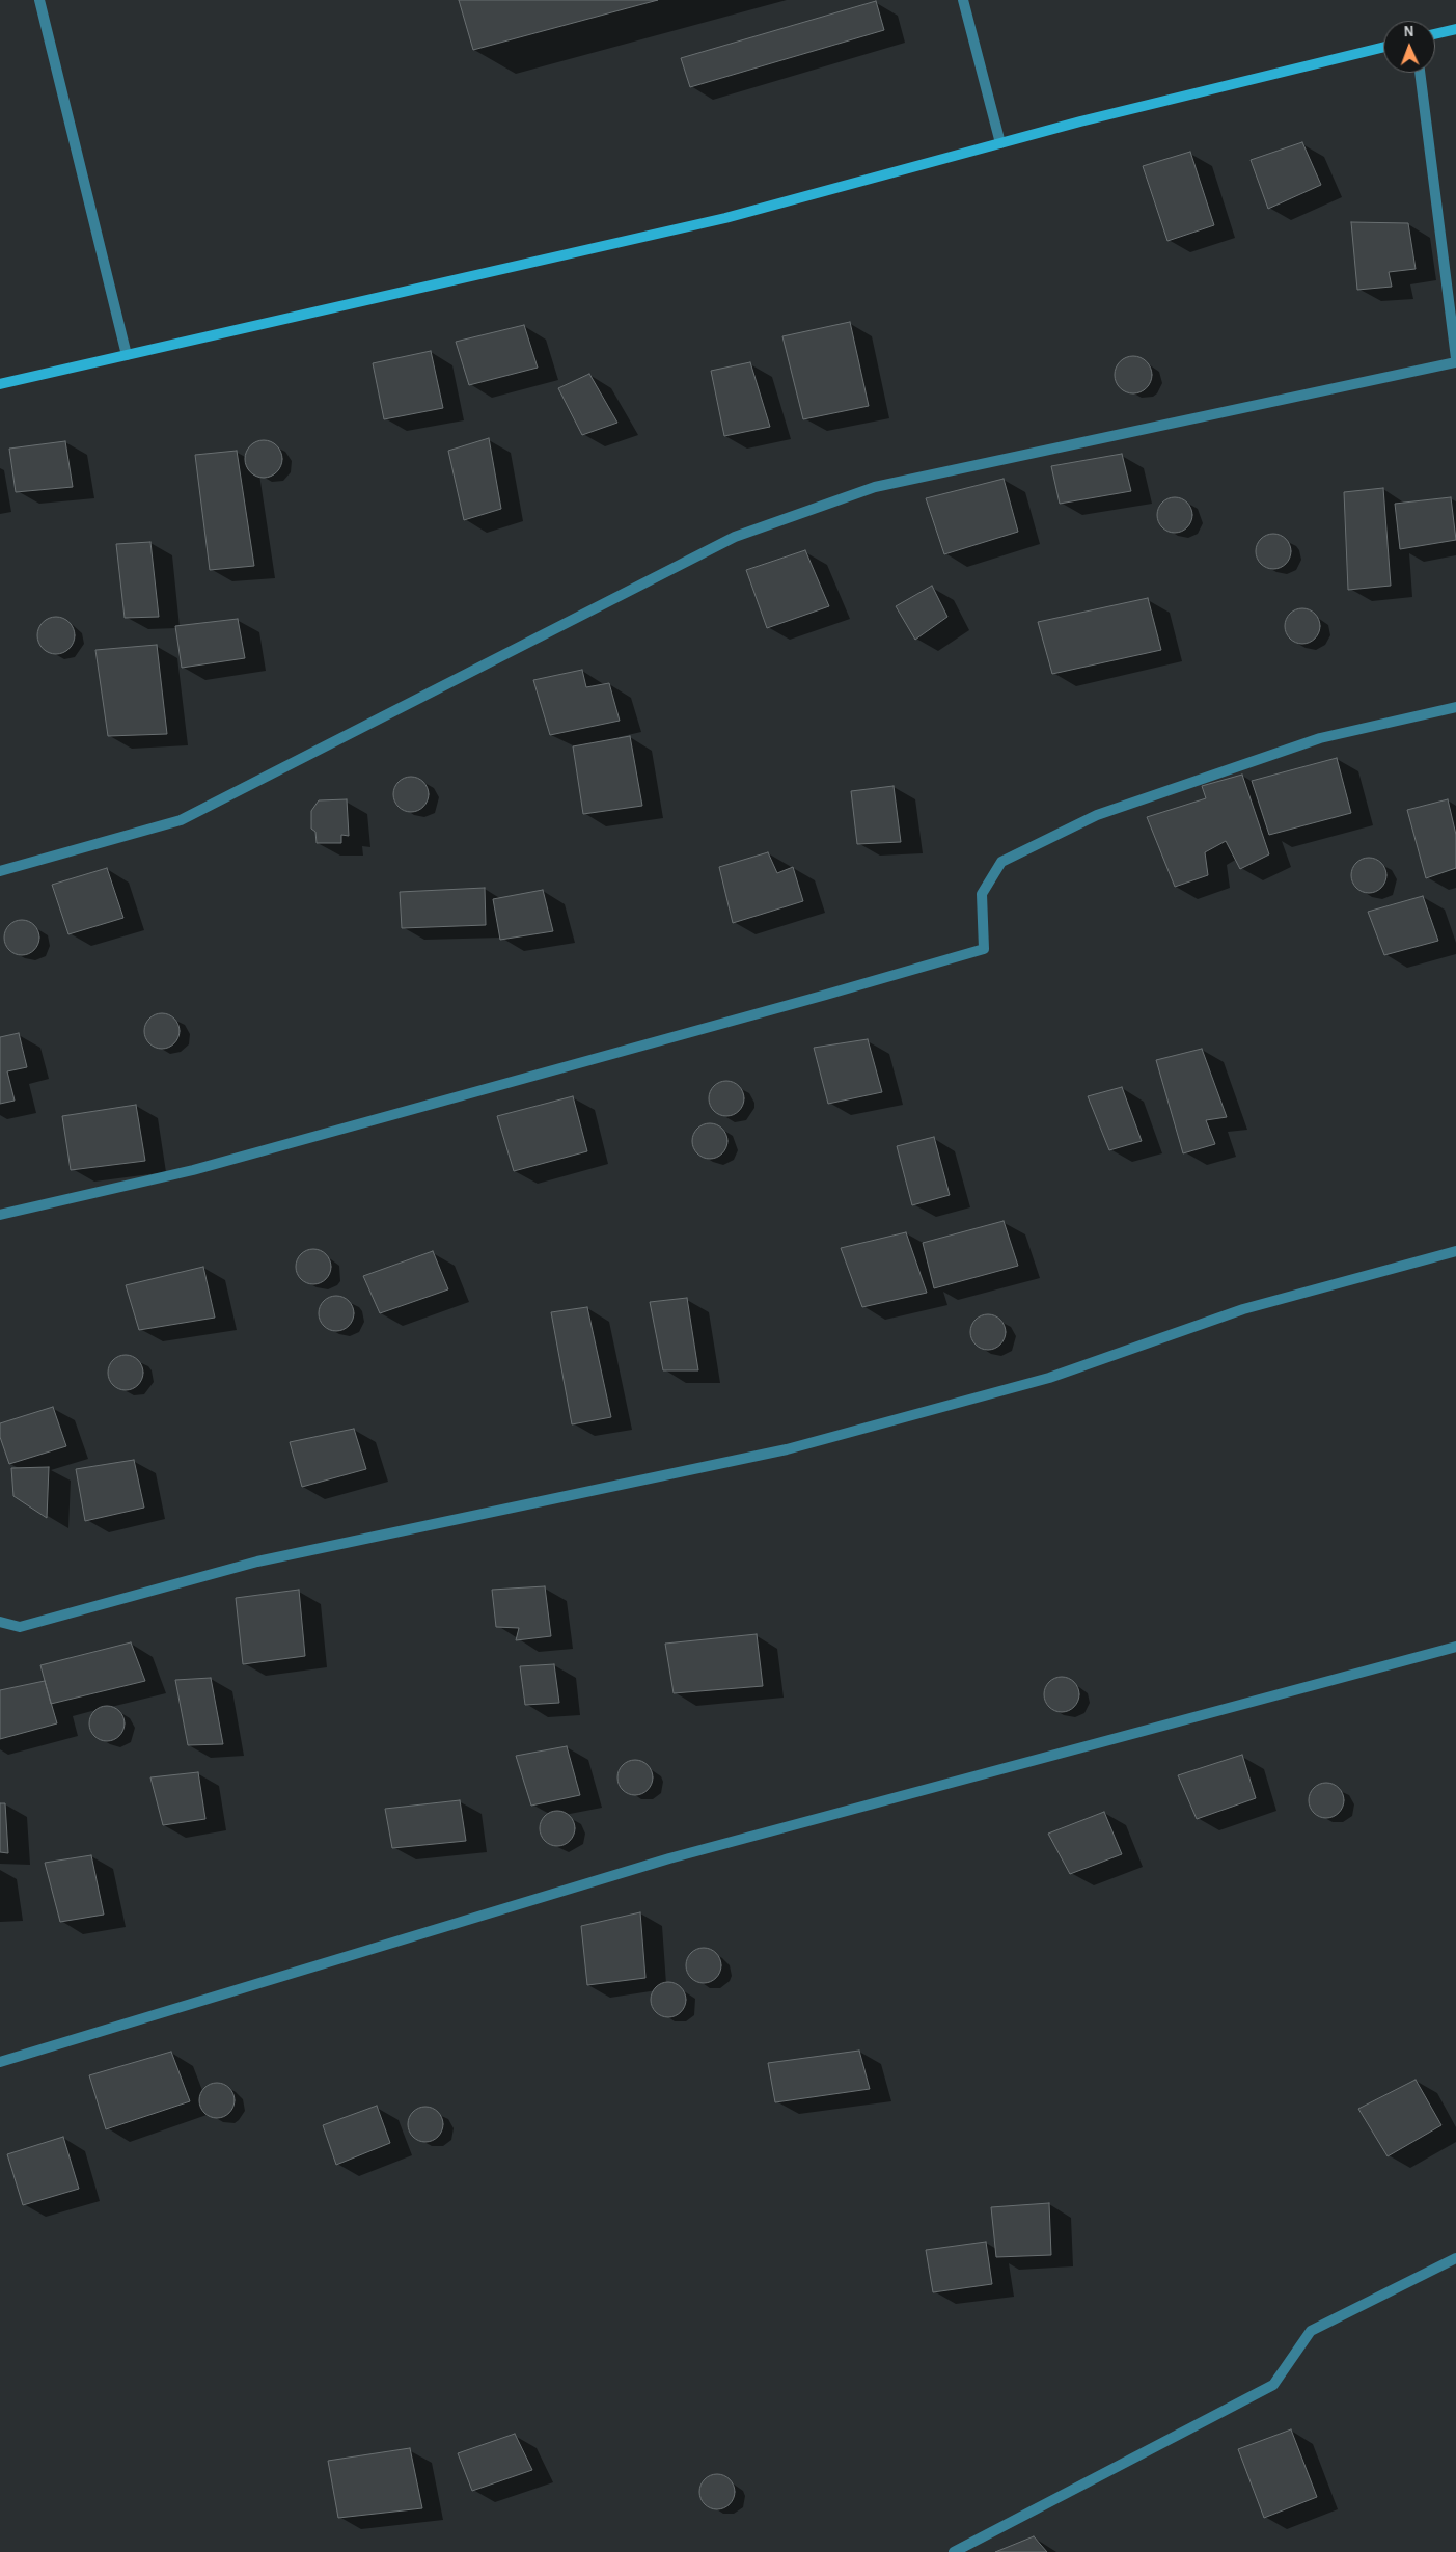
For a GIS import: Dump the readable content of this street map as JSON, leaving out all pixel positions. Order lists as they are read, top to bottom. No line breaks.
{"north":"top"}
